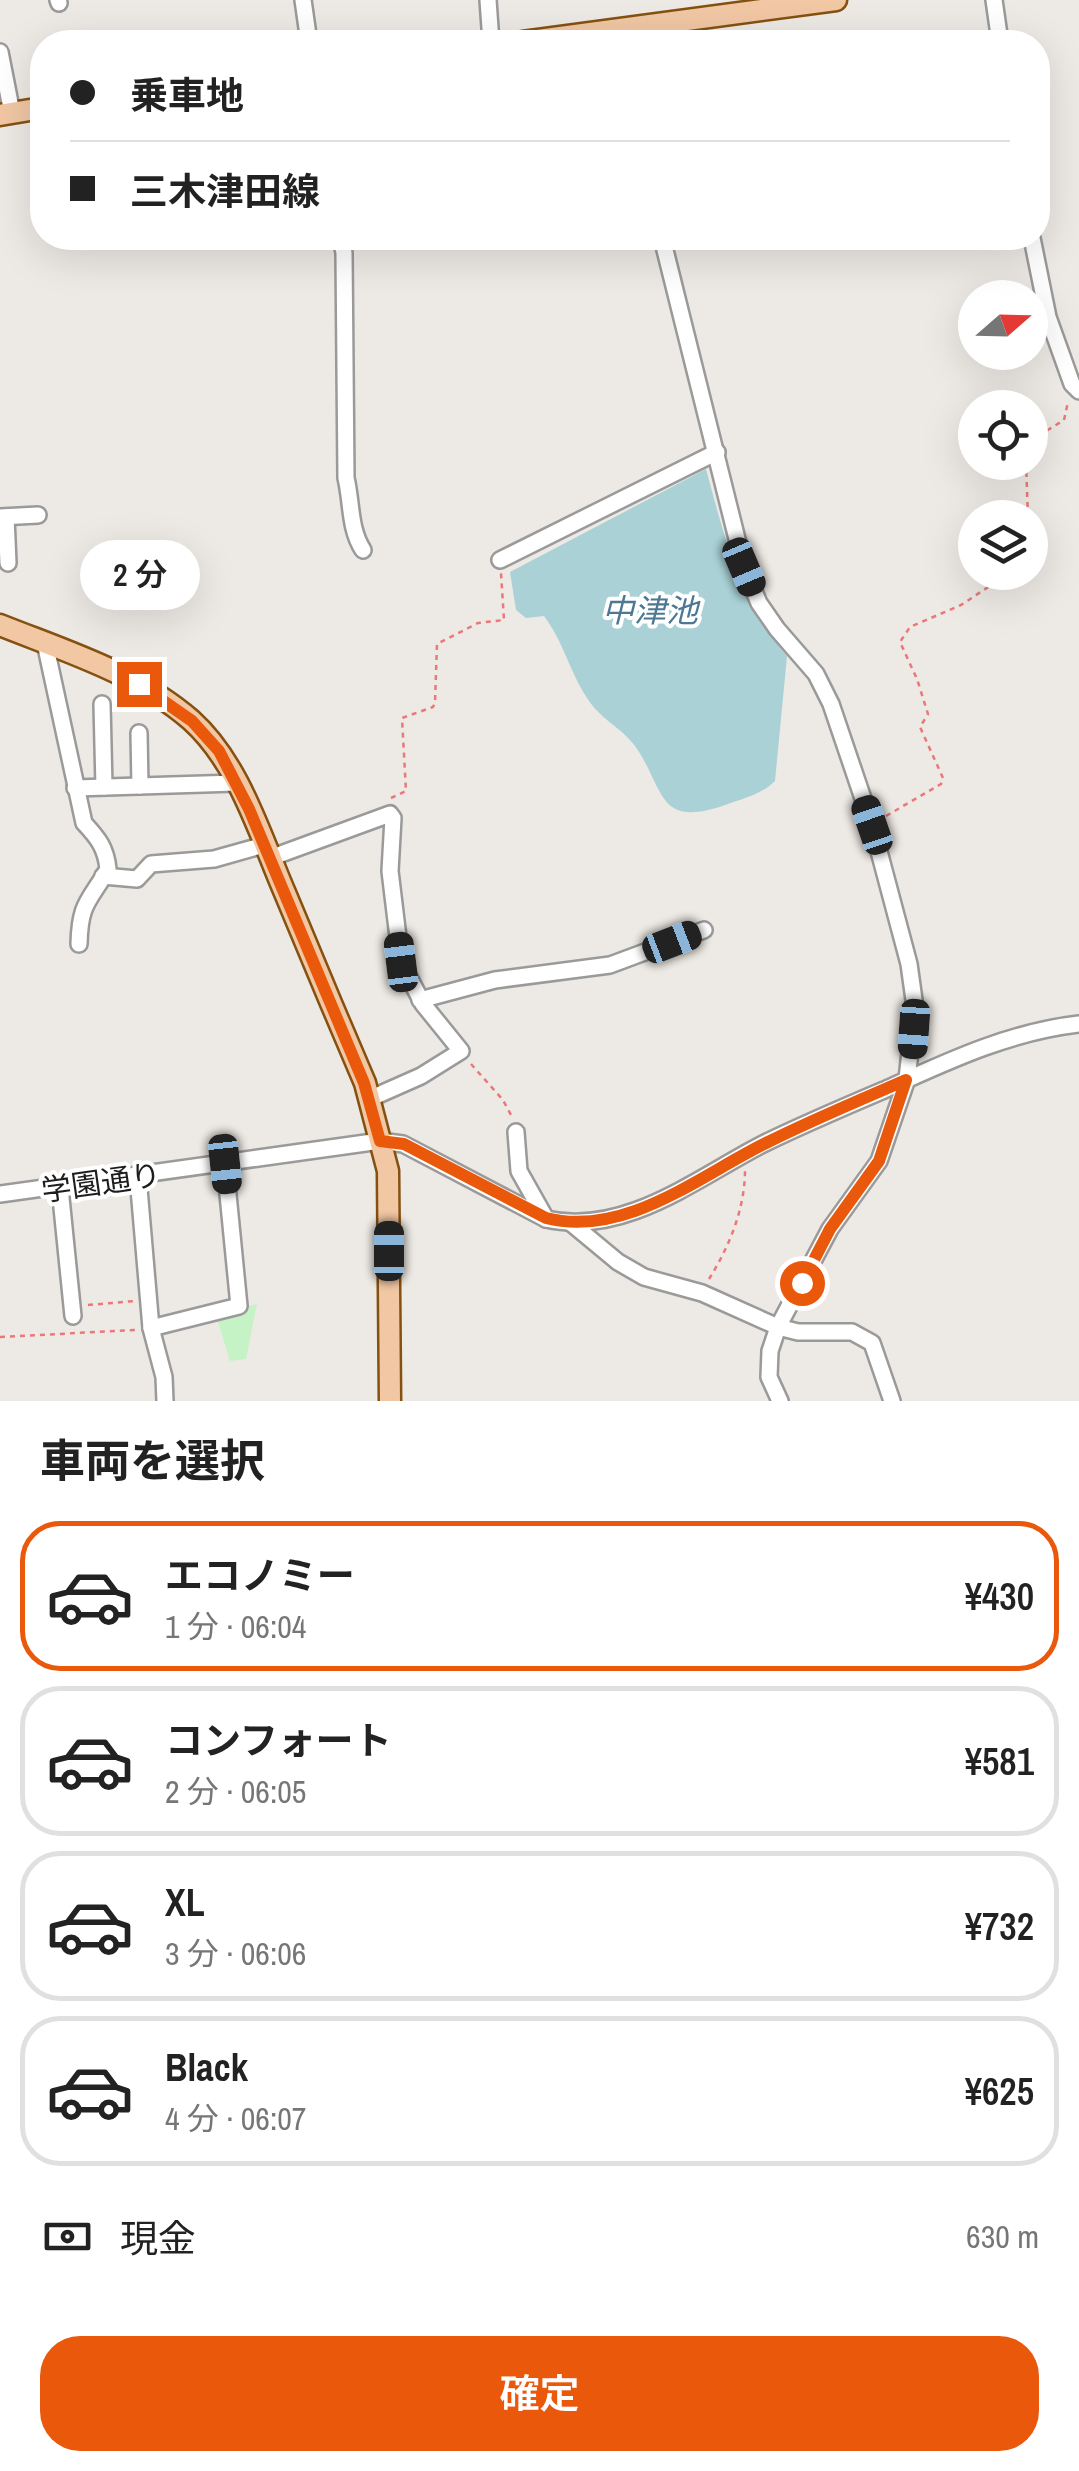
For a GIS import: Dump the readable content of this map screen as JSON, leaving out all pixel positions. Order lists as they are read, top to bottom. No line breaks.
{"streets":{"street":["学園通り"]},"water":["中津池"],"north":"right","page":{"banner":["乗車地","三木津田線"],"bubble":"2 分","heading":"車両を選択","list":[{"name":"エコノミー","note":"1 分 · 06:04","value":"¥430"},{"name":"コンフォート","note":"2 分 · 06:05","value":"¥581"},{"name":"XL","note":"3 分 · 06:06","value":"¥732"},{"name":"Black","note":"4 分 · 06:07","value":"¥625"}],"pay":["現金","630 m"],"buttons":"確定"}}
